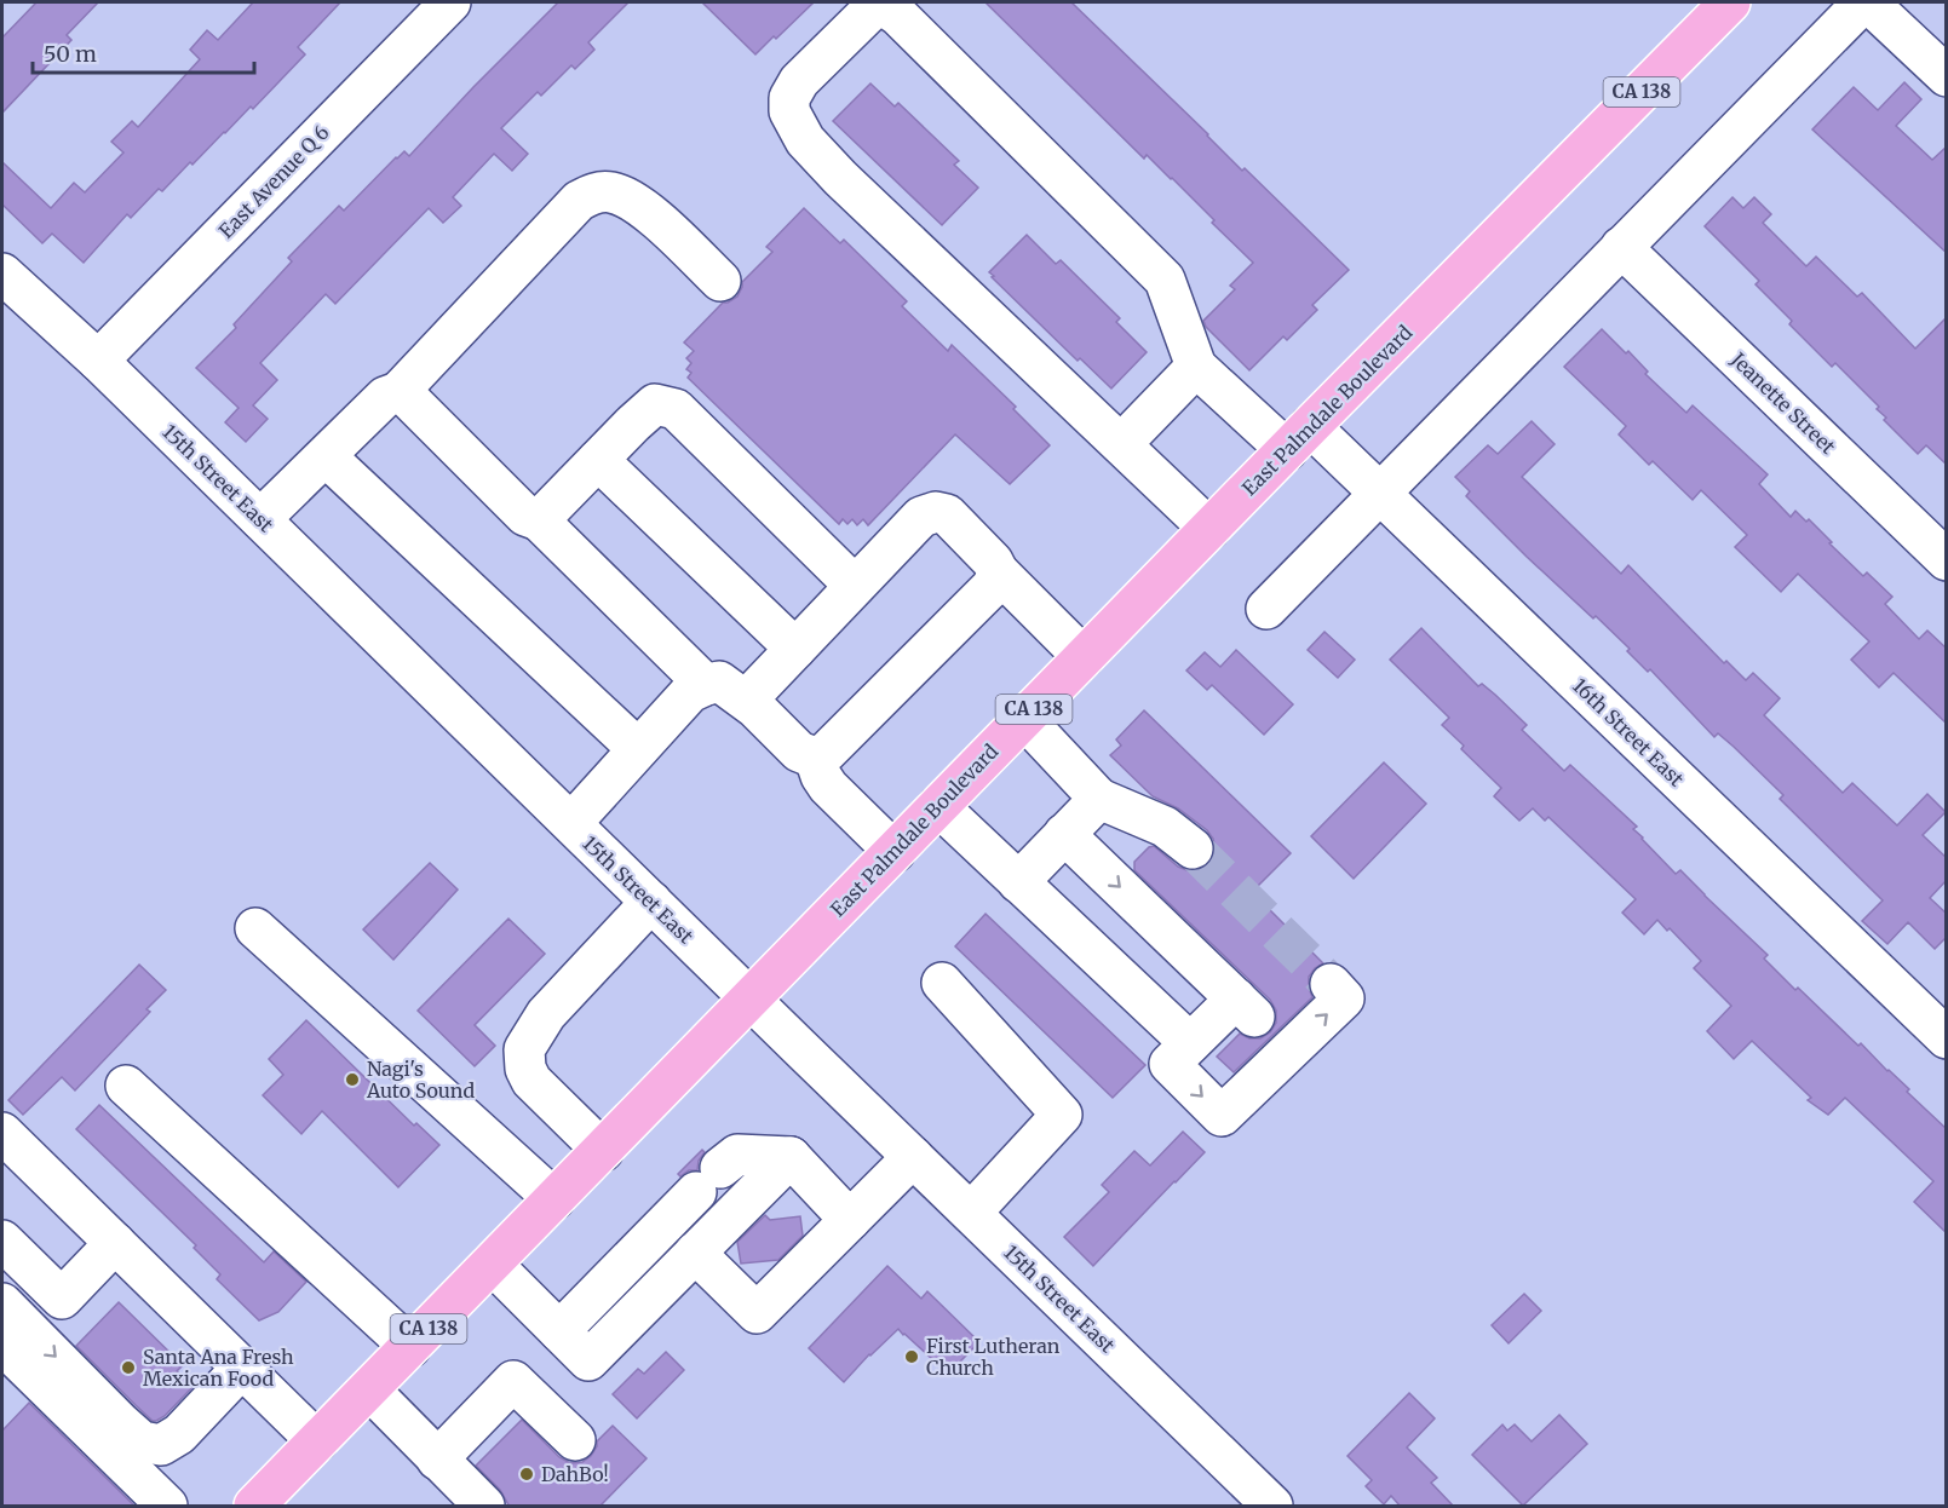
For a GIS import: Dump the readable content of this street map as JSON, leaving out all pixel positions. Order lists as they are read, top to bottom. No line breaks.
{"streets":{"highway":["CA 138","East Palmdale Boulevard"],"street":["East Avenue Q 6","Jeanette Street","15th Street East","16th Street East"]},"crossings":[["East Avenue Q 6","15th Street East"],["East Palmdale Boulevard","15th Street East"],["East Palmdale Boulevard","16th Street East"]],"places":["Nagi's Auto Sound","First Lutheran Church","Santa Ana Fresh Mexican Food","DahBo!"],"scale_bar":"50 m"}
